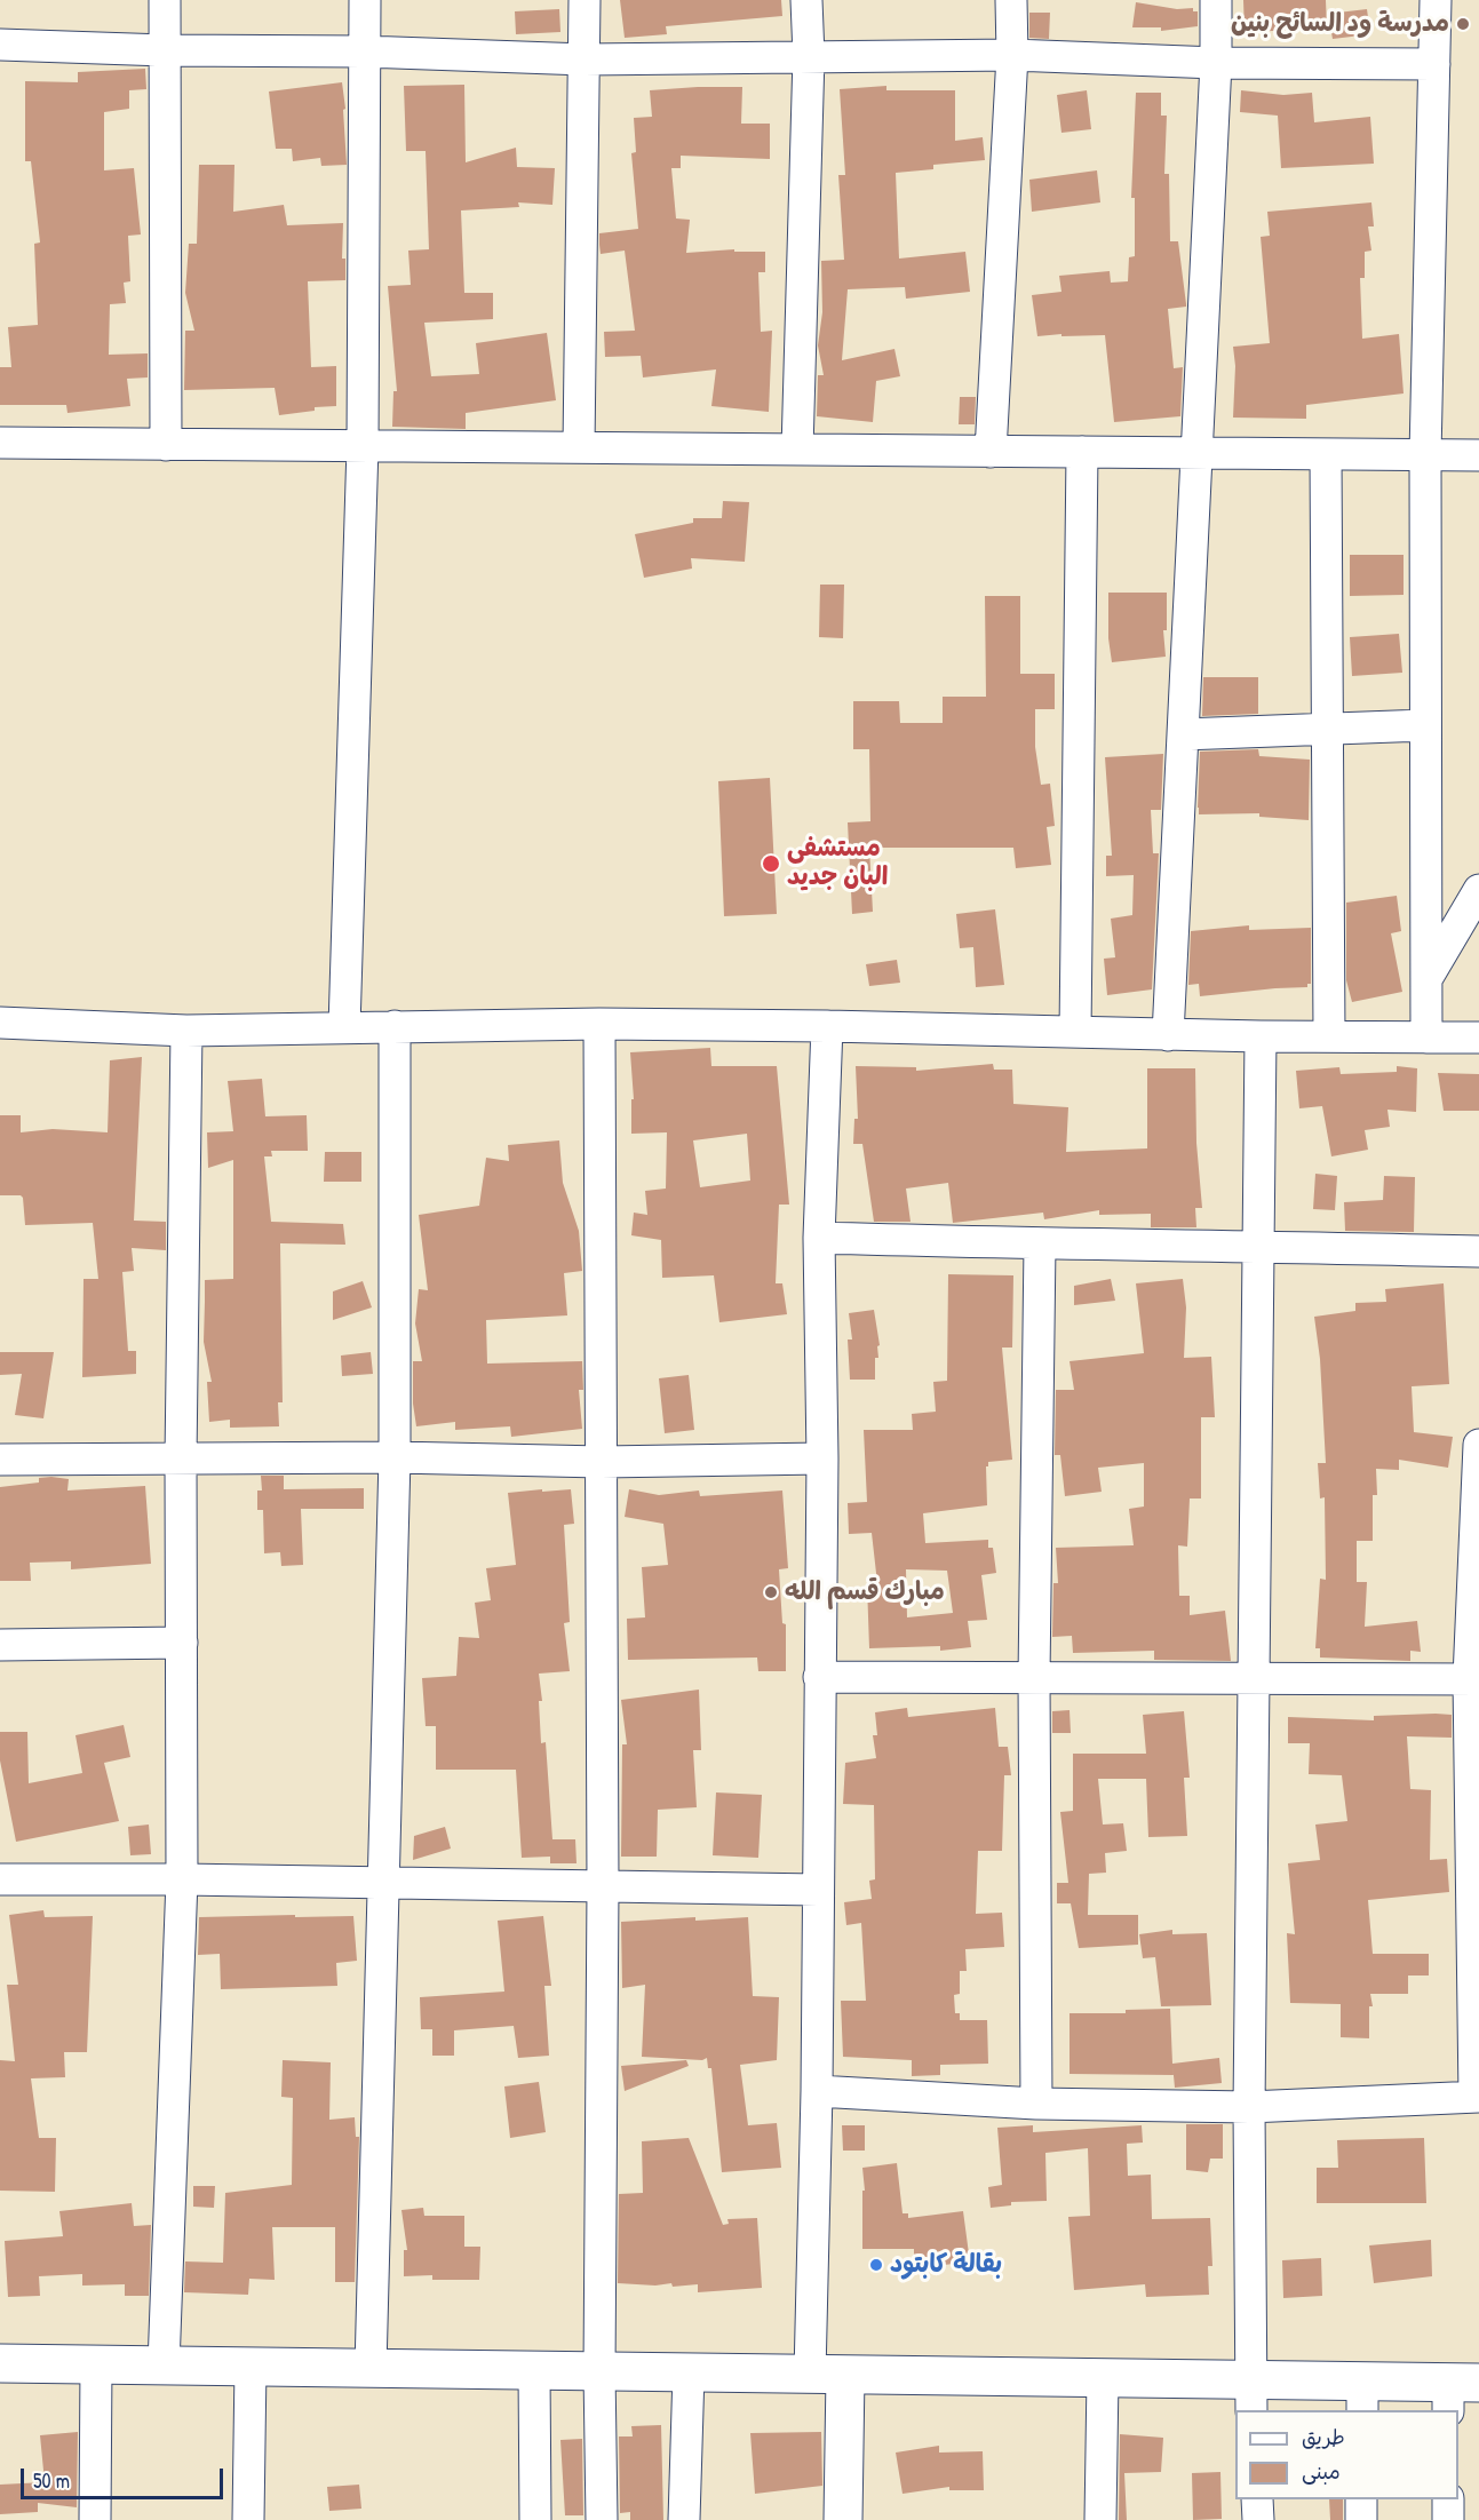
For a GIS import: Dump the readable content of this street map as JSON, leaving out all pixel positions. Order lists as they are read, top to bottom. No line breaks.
{"places":["مدرسة ود السائح بنين","مستشفى البان جديد","مبارك قسم الله","بقالة كابتود"],"legend":["طريق","مبنى"],"scale_bar":"50 m"}
